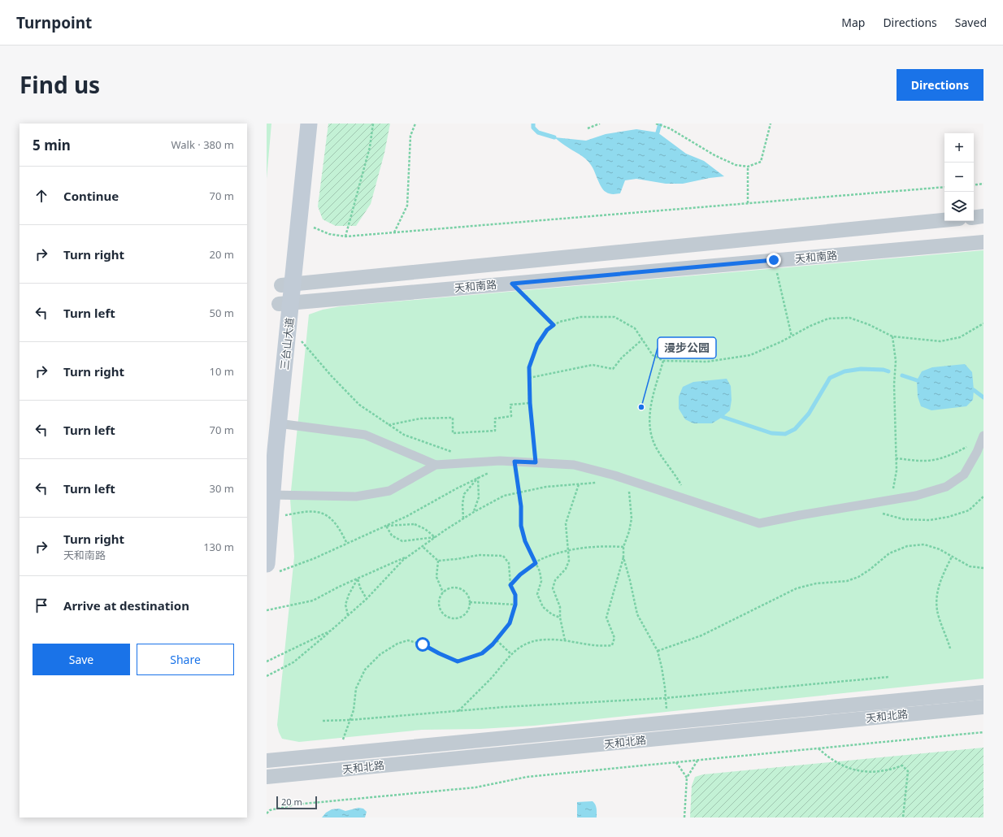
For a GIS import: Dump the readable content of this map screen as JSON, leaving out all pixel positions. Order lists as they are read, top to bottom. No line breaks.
{"streets":{"main road":["三台山大道"],"street":["天和南路","天和北路"]},"crossings":[["天和南路","三台山大道"]],"places":["漫步公园"],"scale_bar":"20 m","page":{"header":"Turnpoint","nav":["Map","Directions","Saved"],"title":"Find us","buttons":["Directions",["Save","Share"]],"heading":["5 min","Walk · 380 m"],"map_buttons":["+","−"],"list":[["Continue","70 m"],["Turn right","20 m"],["Turn left","50 m"],["Turn right","10 m"],["Turn left","70 m"],["Turn left","30 m"],["Turn right","天和南路","130 m"],"Arrive at destination"],"scale":"20 m"}}
